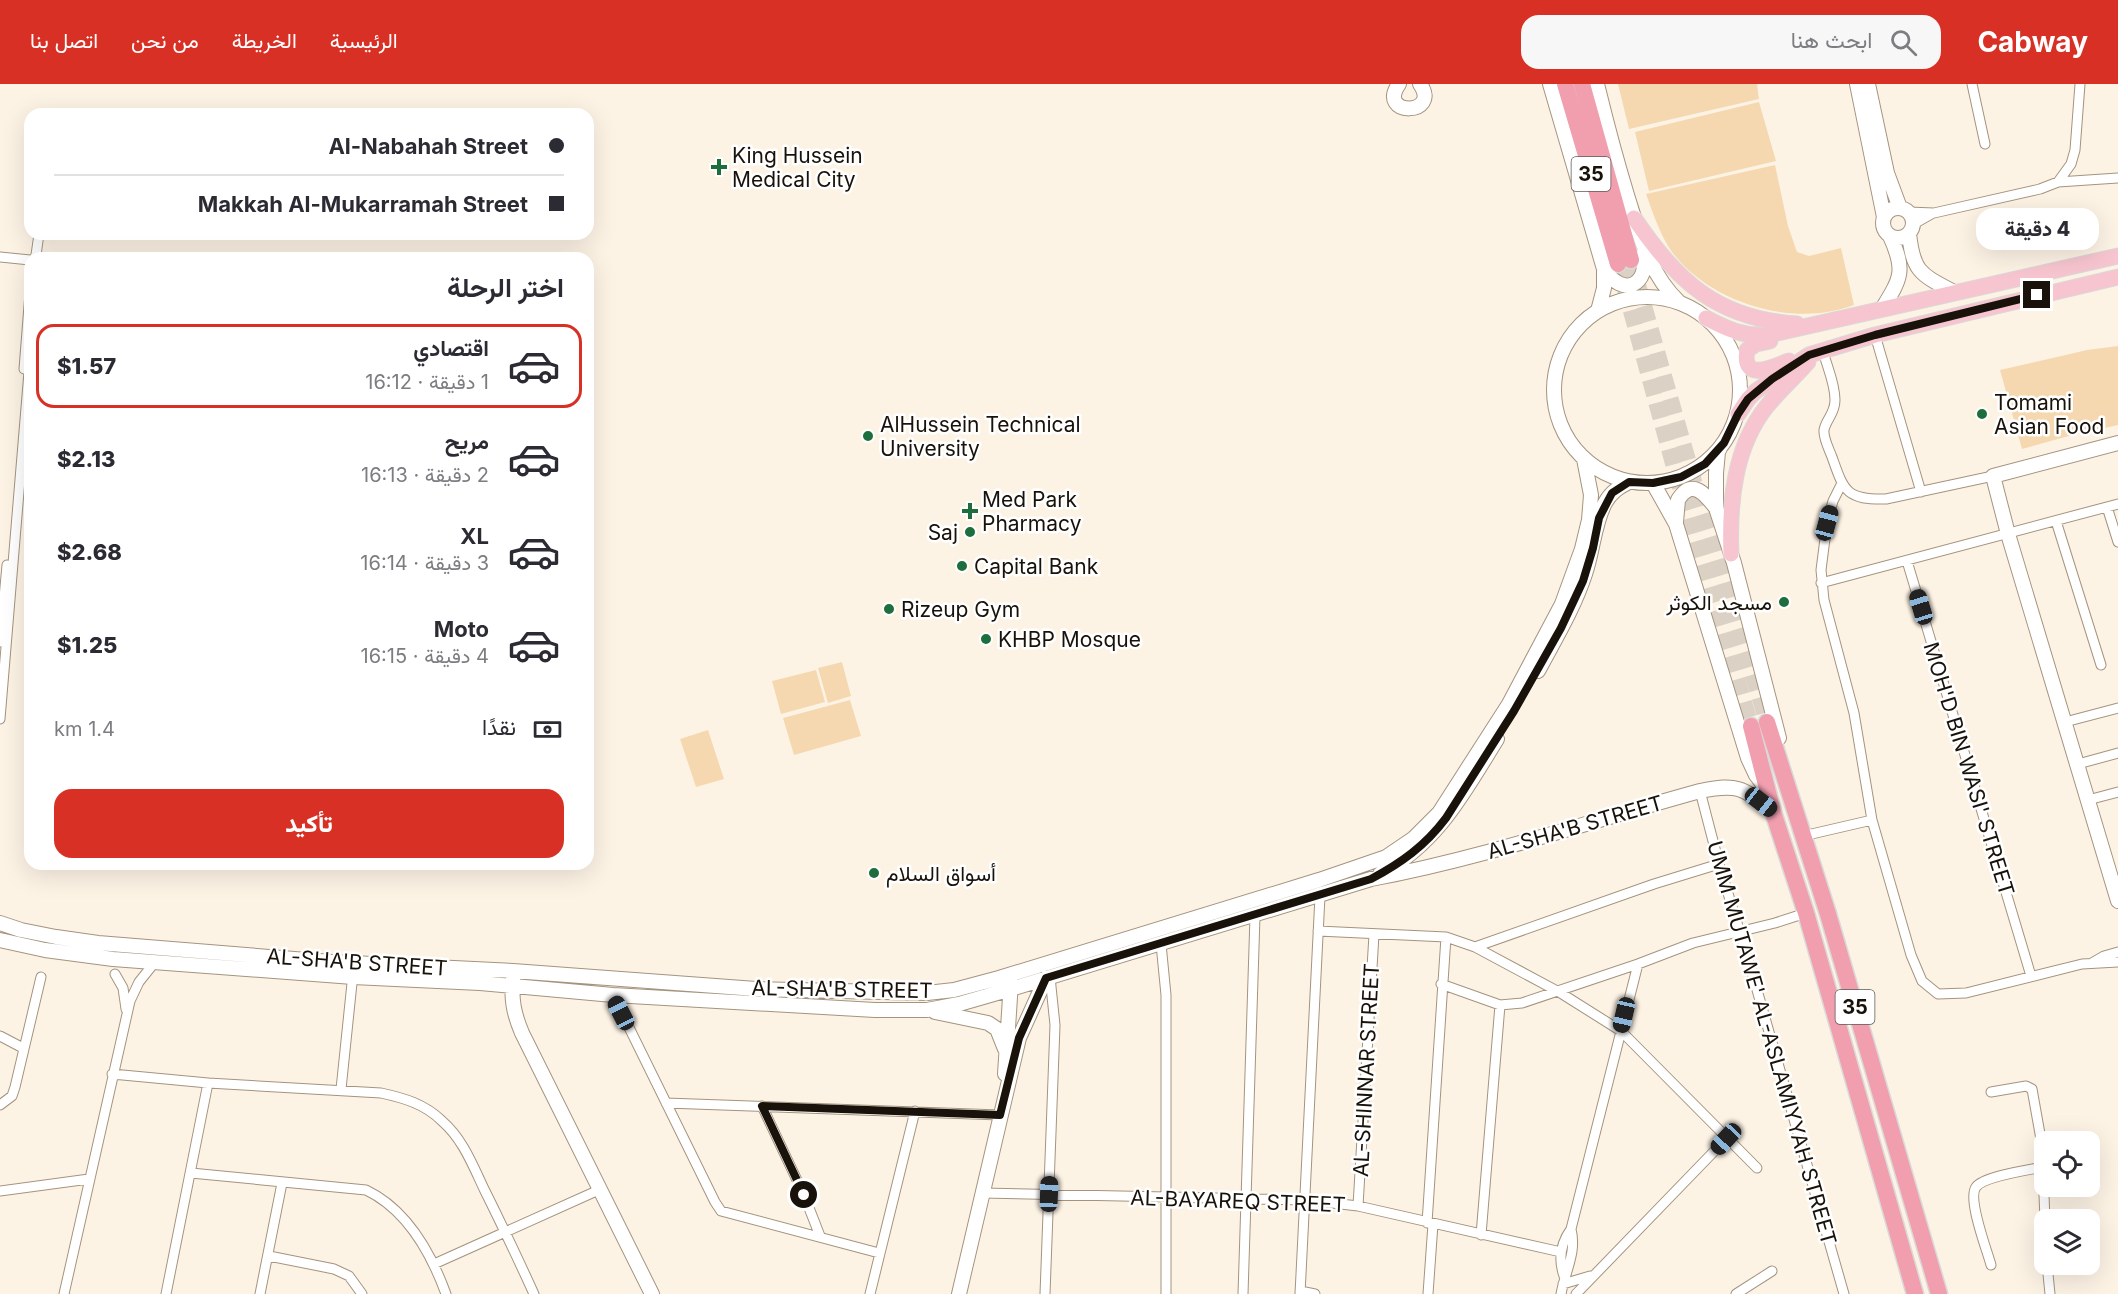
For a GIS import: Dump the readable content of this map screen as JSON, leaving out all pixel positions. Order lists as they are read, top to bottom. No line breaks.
{"streets":{"highway":["35"],"street":["MOH'D BIN WASI' STREET","AL-SHA'B STREET","UMM MUTAWE' AL-ASLAMIYYAH STREET","AL-SHINNAR STREET","AL-BAYAREQ STREET"]},"crossings":[["35","AL-SHA'B STREET"],["AL-SHA'B STREET","UMM MUTAWE' AL-ASLAMIYYAH STREET"],["AL-SHINNAR STREET","AL-BAYAREQ STREET"]],"places":{"health":["King Hussein Medical City","Med Park Pharmacy"],"other":["Tomami Asian Food","AlHussein Technical University","Saj","Capital Bank","مسجد الكوثر","Rizeup Gym","KHBP Mosque","أسواق السلام"]},"page":{"header":"Cabway","search":"ابحث هنا","nav":["الرئيسية","الخريطة","من نحن","اتصل بنا"],"banner":["Al-Nabahah Street","Makkah Al-Mukarramah Street"],"bubble":"4 دقيقة","heading":"اختر الرحلة","list":[{"name":"اقتصادي","note":"1 دقيقة · 16:12","value":"$1.57"},{"name":"مريح","note":"2 دقيقة · 16:13","value":"$2.13"},{"name":"XL","note":"3 دقيقة · 16:14","value":"$2.68"},{"name":"Moto","note":"4 دقيقة · 16:15","value":"$1.25"}],"pay":["نقدًا","1.4 km"],"buttons":"تأكيد"}}
